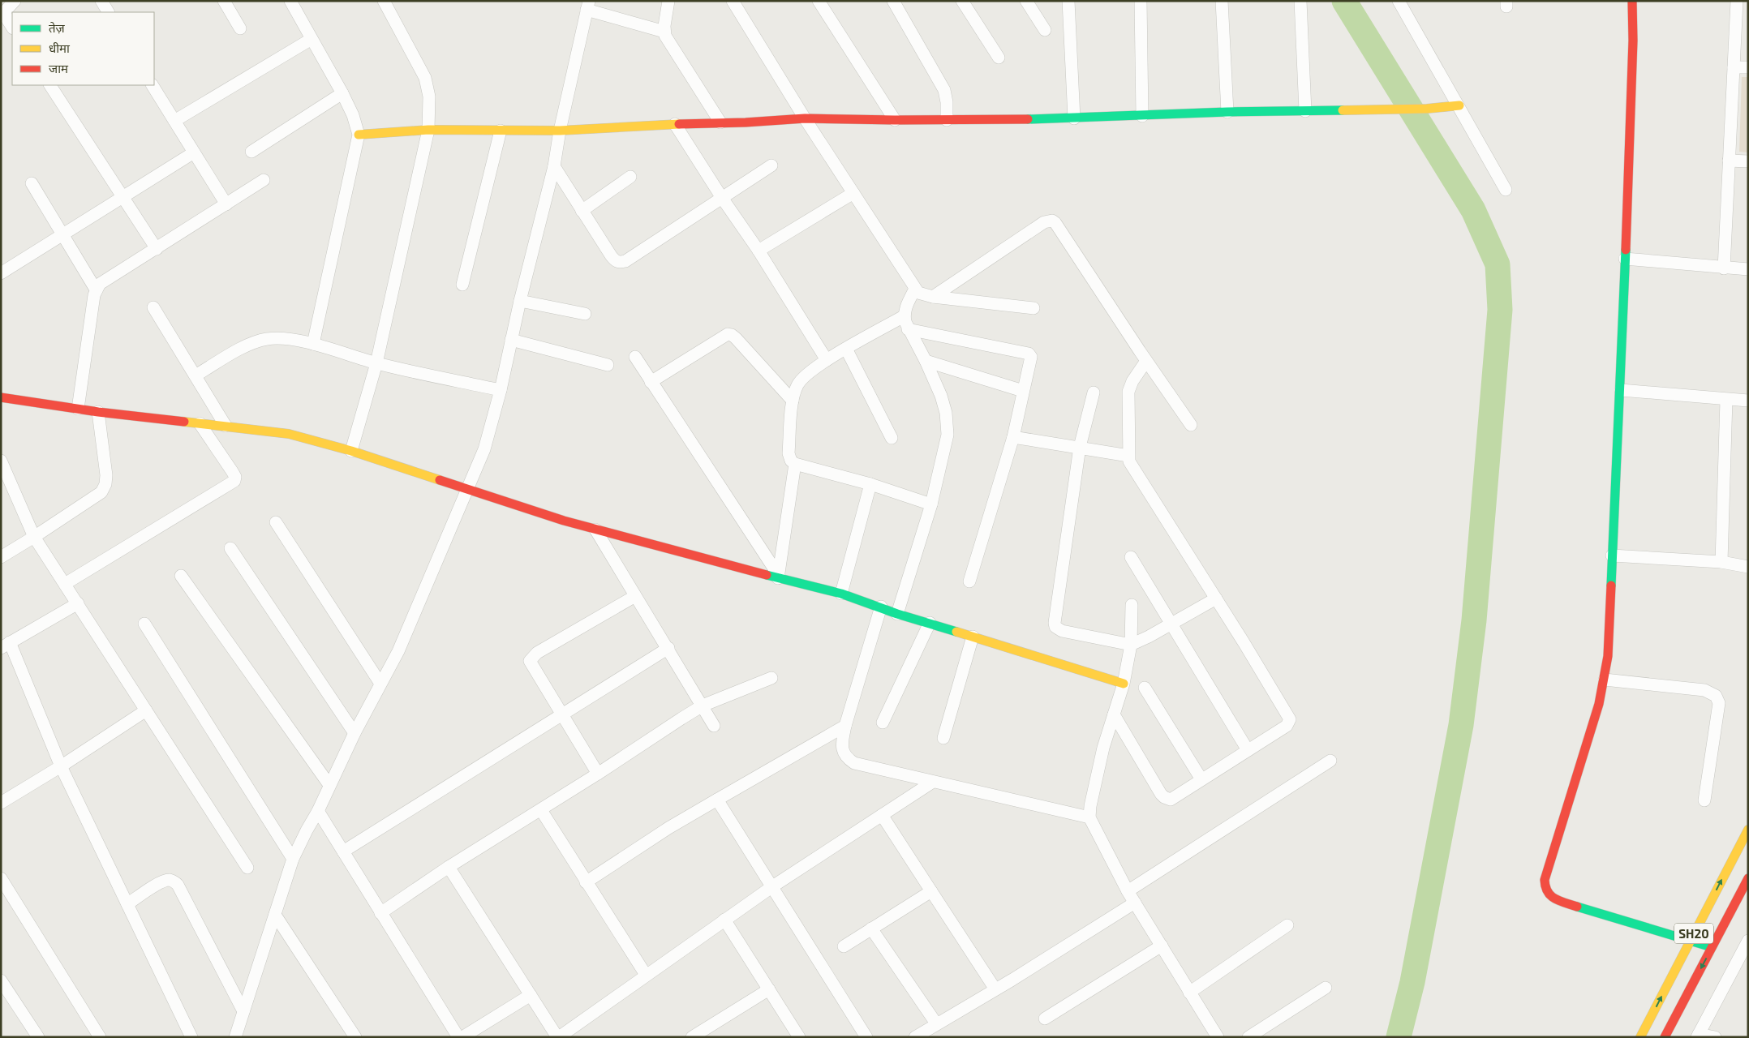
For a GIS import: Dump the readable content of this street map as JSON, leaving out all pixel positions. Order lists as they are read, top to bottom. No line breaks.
{"streets":{"street":["SH20"]},"legend":["तेज़","धीमा","जाम"]}
